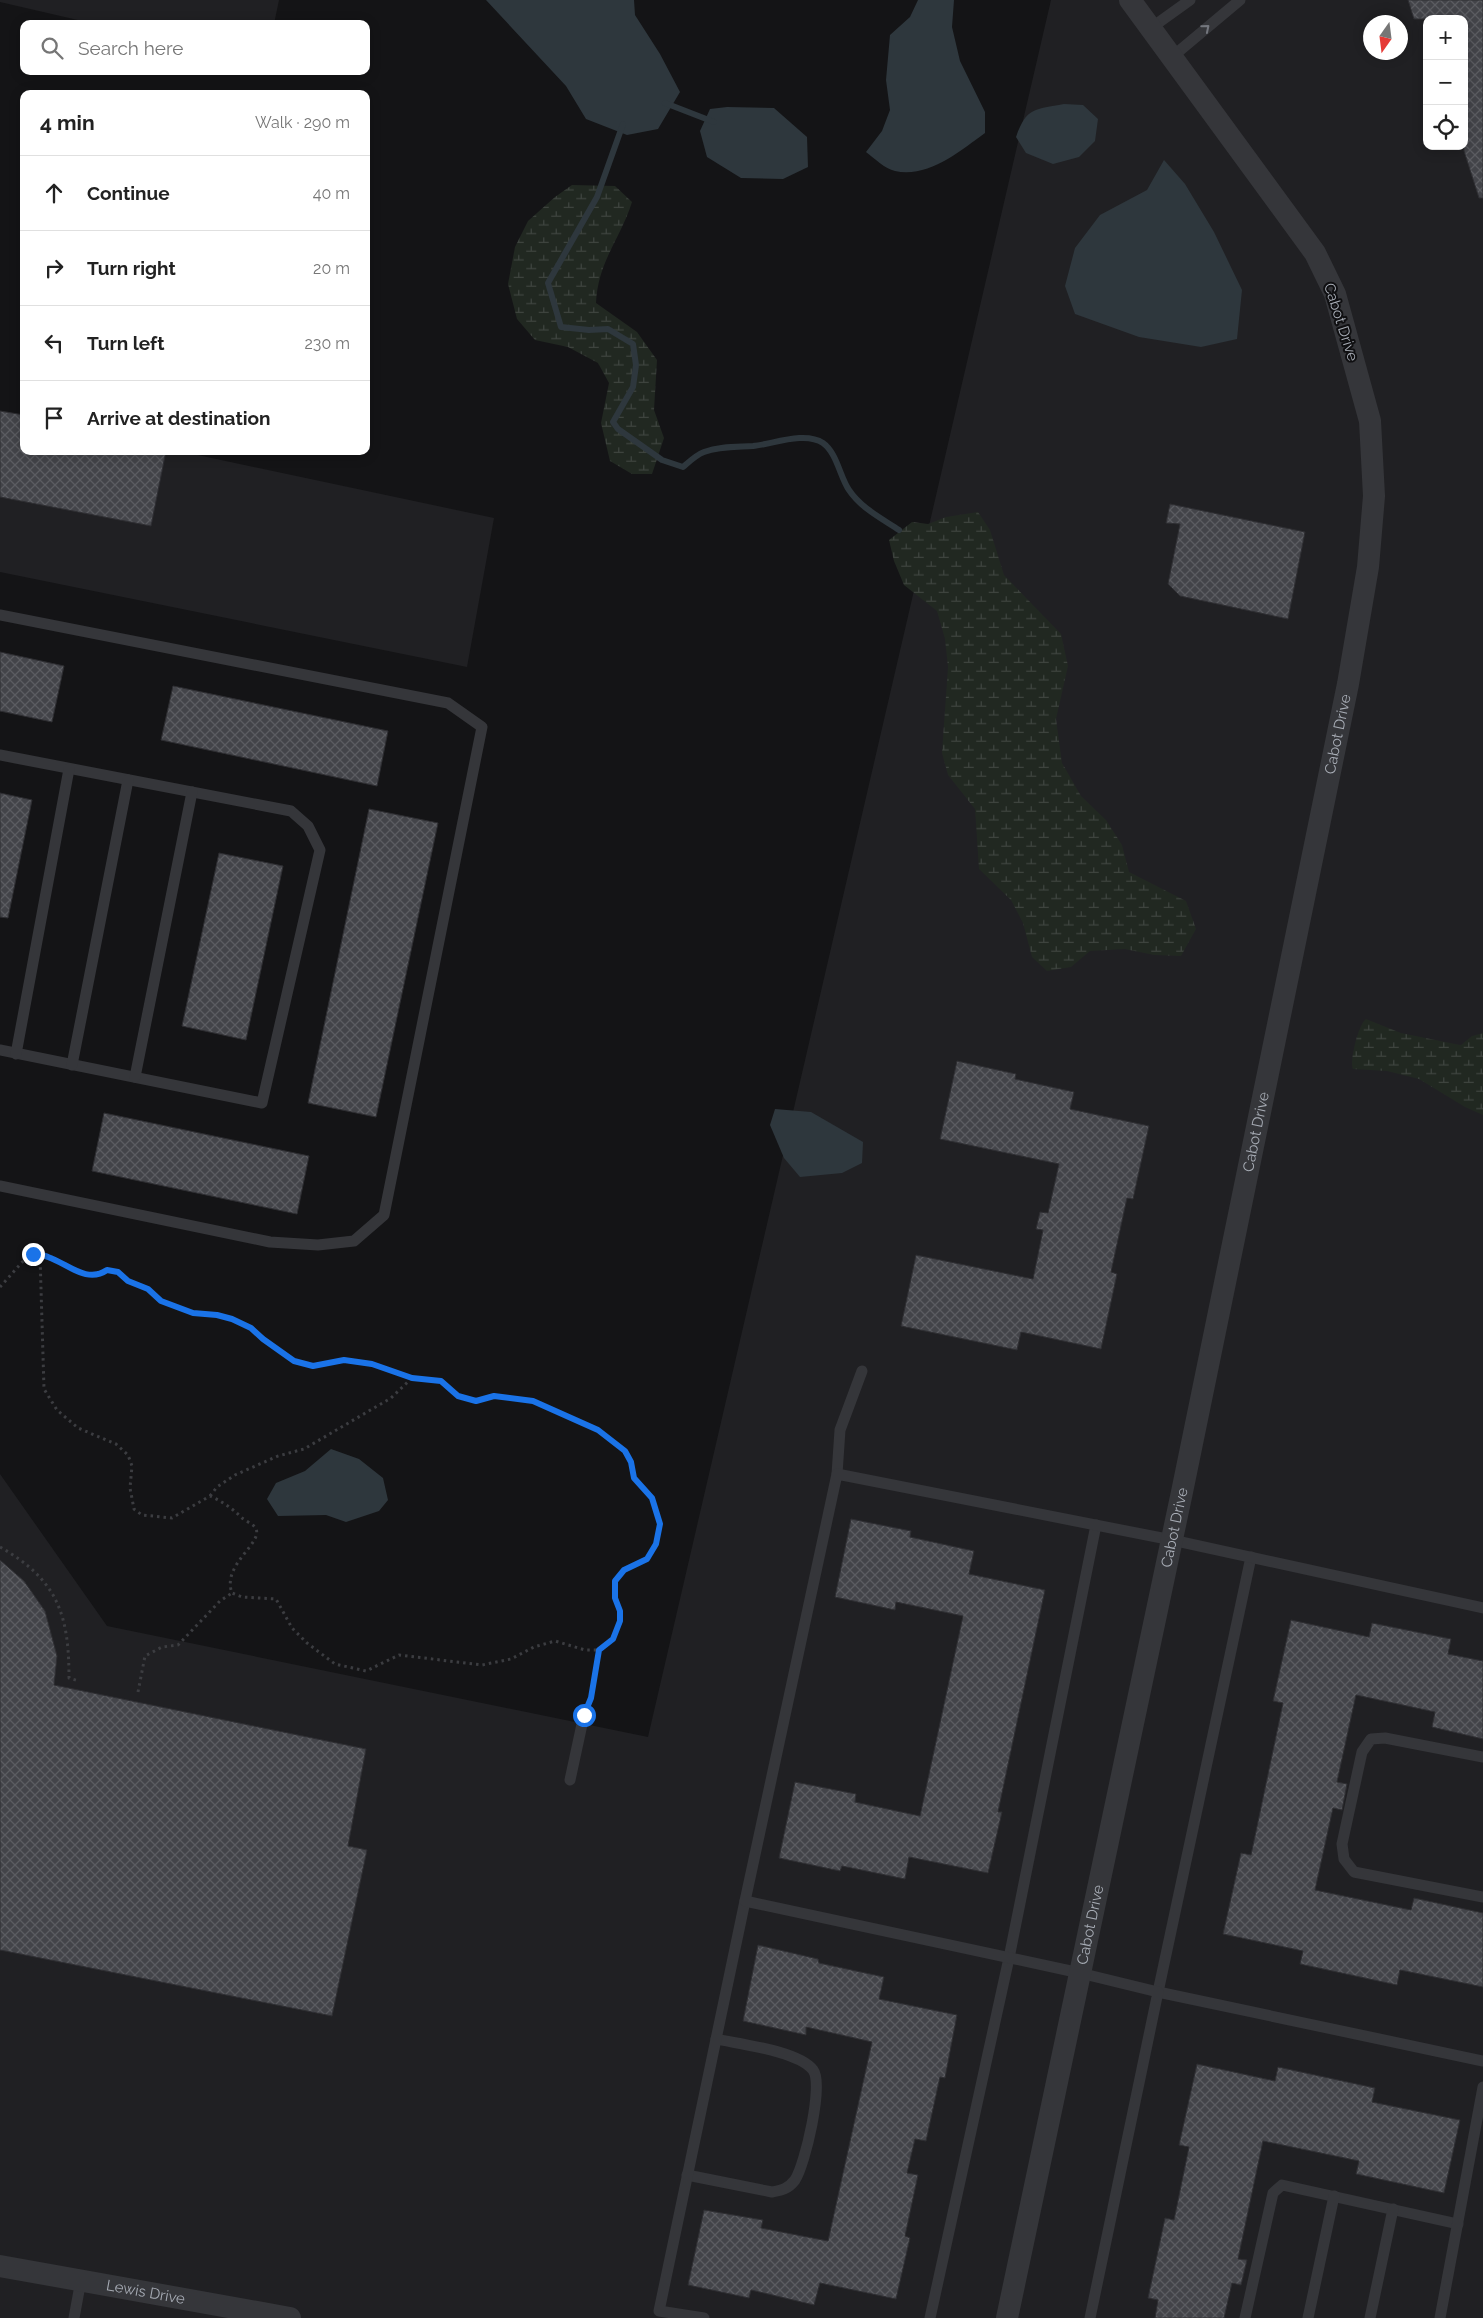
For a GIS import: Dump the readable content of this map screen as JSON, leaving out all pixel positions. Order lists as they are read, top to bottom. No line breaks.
{"streets":{"street":["Cabot Drive","Lewis Drive"]},"north":"bottom","page":{"map_buttons":["+","−"],"search":"Search here","heading":["4 min","Walk · 290 m"],"list":[["Continue","40 m"],["Turn right","20 m"],["Turn left","230 m"],"Arrive at destination"]}}
